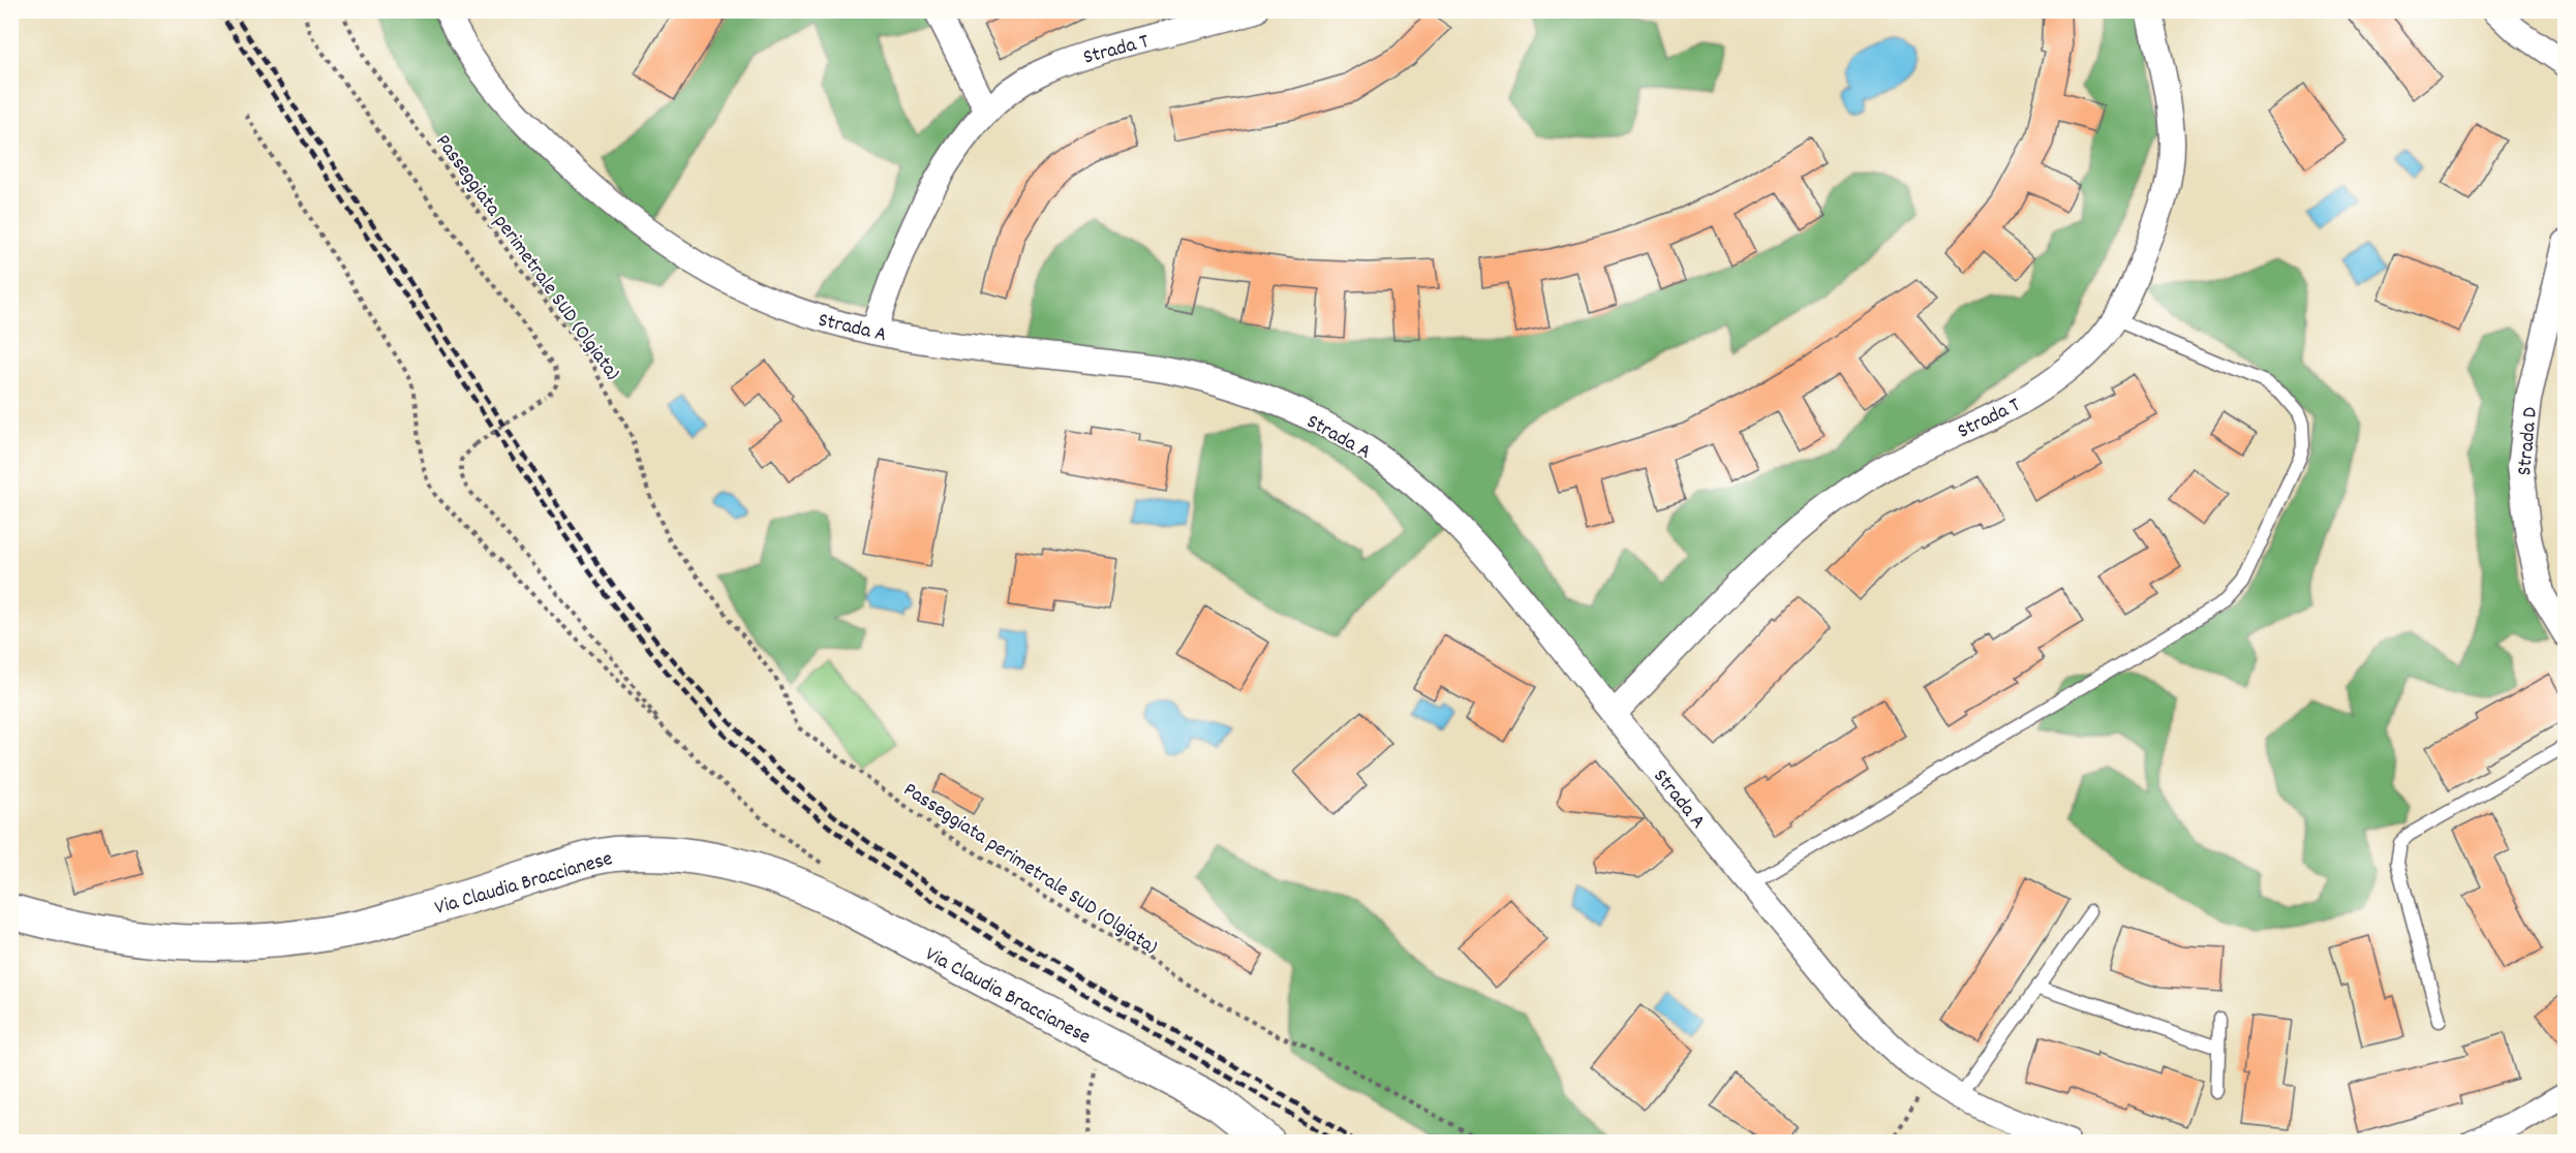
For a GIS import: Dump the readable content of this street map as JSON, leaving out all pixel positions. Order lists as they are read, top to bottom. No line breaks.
{"streets":{"main road":["Via Claudia Braccianese"],"street":["Strada T","Strada A","Strada D"],"path":["Passeggiata perimetrale SUD (Olgiata)"]},"crossings":[["Strada T","Strada A"]]}
